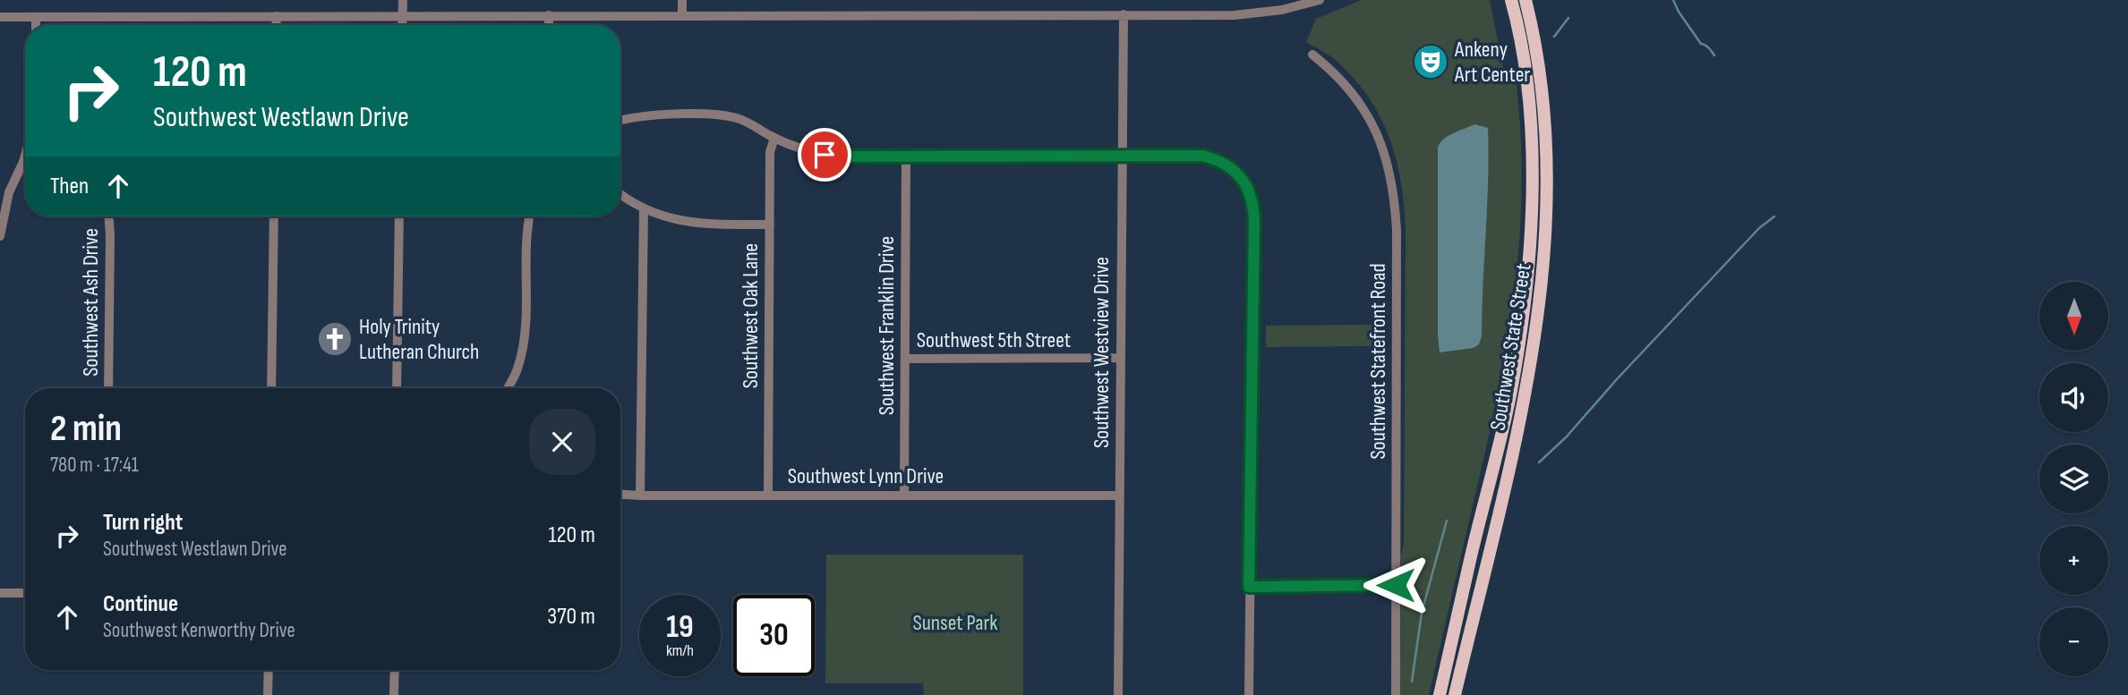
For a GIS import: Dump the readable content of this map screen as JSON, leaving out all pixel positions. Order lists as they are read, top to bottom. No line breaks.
{"streets":{"main road":["Southwest State Street"],"street":["Southwest Ash Drive","Southwest Oak Lane","Southwest Franklin Drive","Southwest 5th Street","Southwest Westview Drive","Southwest Statefront Road","Southwest Lynn Drive"]},"crossings":[["Southwest Oak Lane","Southwest Lynn Drive"],["Southwest Franklin Drive","Southwest 5th Street"],["Southwest Franklin Drive","Southwest Lynn Drive"],["Southwest 5th Street","Southwest Westview Drive"],["Southwest Westview Drive","Southwest Lynn Drive"]],"parks":["Sunset Park"],"places":{"theatre":["Ankeny Art Center"],"church":["Holy Trinity Lutheran Church"]},"north":"bottom","page":{"turn":["120 m","Southwest Westlawn Drive"],"then":"Then","map_buttons":["+","−"],"heading":["2 min","780 m · 17:41"],"list":[{"name":"Turn right","note":"Southwest Westlawn Drive","value":"120 m"},{"name":"Continue","note":"Southwest Kenworthy Drive","value":"370 m"}],"speed":"19 km/h","limit":"30"}}
